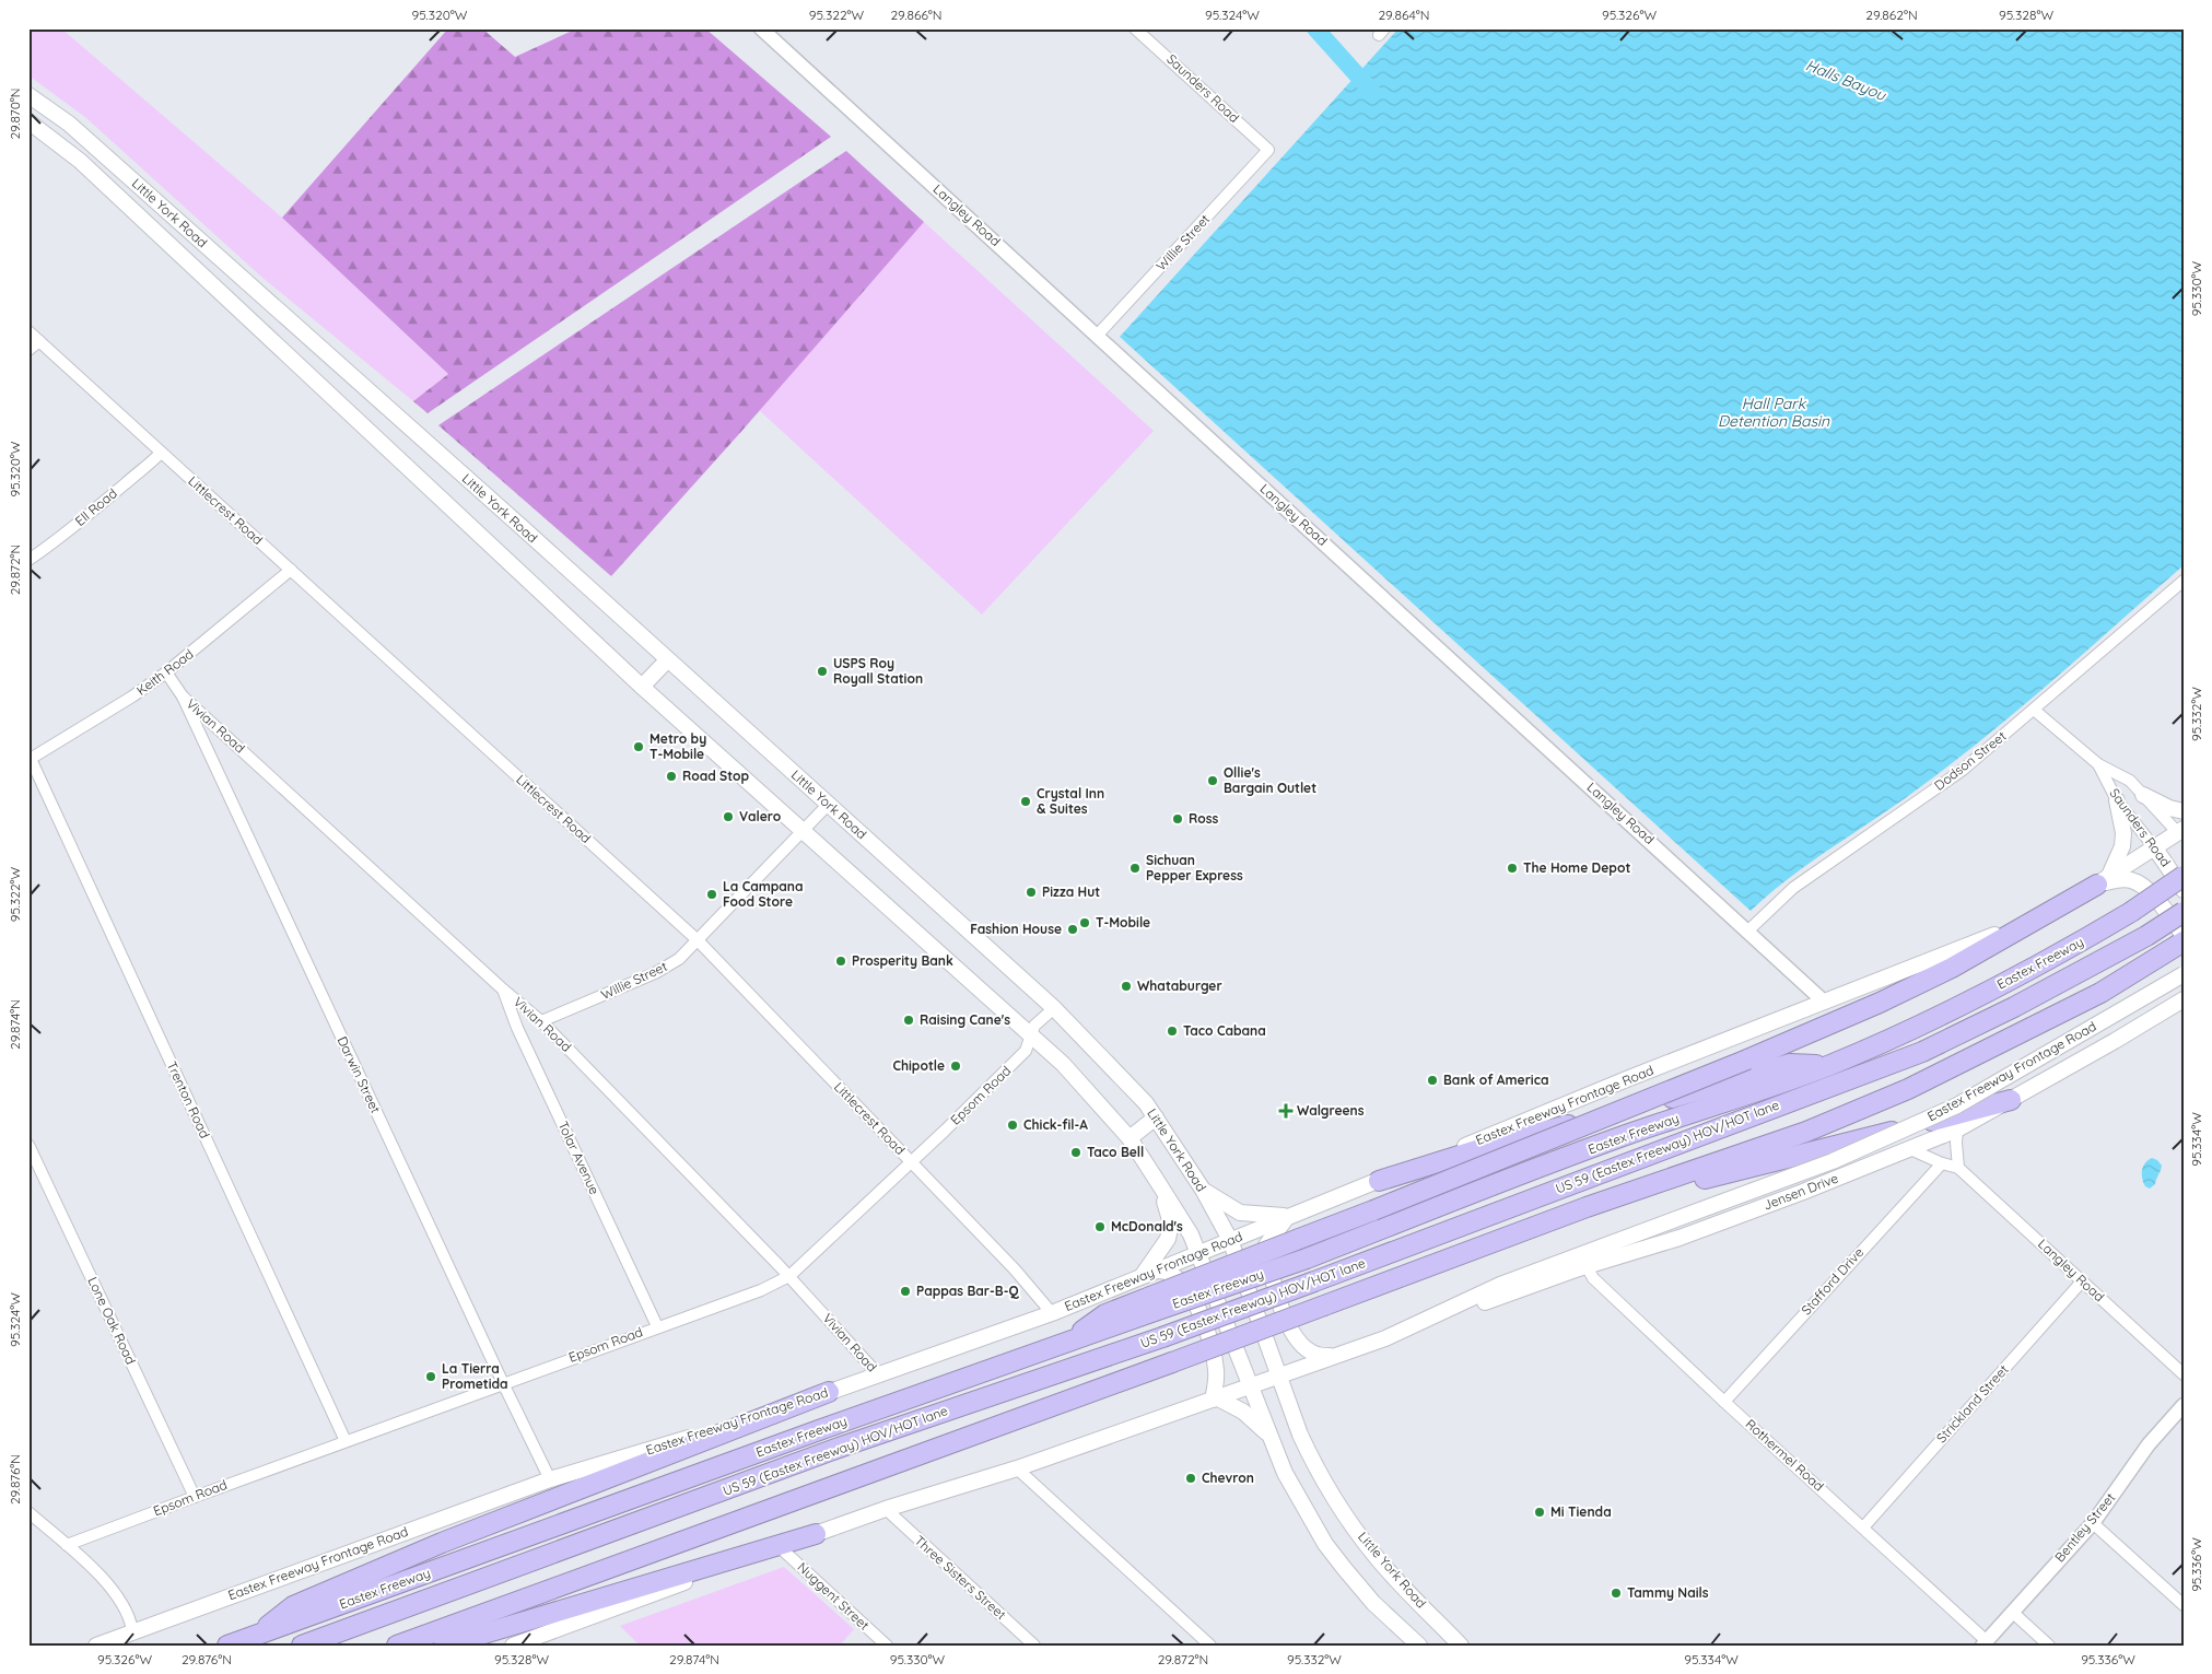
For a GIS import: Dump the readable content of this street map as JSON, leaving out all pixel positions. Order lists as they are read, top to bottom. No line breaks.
{"streets":{"highway":["Eastex Freeway","US 59 (Eastex Freeway) HOV/HOT lane"],"main road":["Saunders Road","Little York Road","Eastex Freeway Frontage Road","Jensen Drive"],"street":["Langley Road","Willie Street","Ell Road","Littlecrest Road","Keith Road","Vivian Road","Dodson Street","Darwin Street","Epsom Road","Trenton Road","Tolar Avenue","Stafford Drive","Lone Oak Road","Strickland Street","Rothermel Road","Bentley Street","Three Sisters Street","Nuggent Street"]},"crossings":[["Saunders Road","Willie Street"],["Saunders Road","Dodson Street"],["Saunders Road","Eastex Freeway Frontage Road"],["Little York Road","Willie Street"],["Little York Road","Eastex Freeway Frontage Road"],["Little York Road","Epsom Road"],["Langley Road","Willie Street"],["Langley Road","Dodson Street"],["Langley Road","Eastex Freeway Frontage Road"],["Langley Road","Jensen Drive"],["Langley Road","Stafford Drive"],["Langley Road","Strickland Street"],["Willie Street","Littlecrest Road"],["Willie Street","Vivian Road"],["Ell Road","Littlecrest Road"],["Littlecrest Road","Keith Road"],["Littlecrest Road","Eastex Freeway Frontage Road"],["Littlecrest Road","Epsom Road"],["Keith Road","Darwin Street"],["Keith Road","Trenton Road"],["Vivian Road","Eastex Freeway Frontage Road"],["Vivian Road","Darwin Street"],["Vivian Road","Epsom Road"],["Vivian Road","Tolar Avenue"],["Eastex Freeway Frontage Road","Darwin Street"],["Eastex Freeway Frontage Road","Jensen Drive"],["Eastex Freeway Frontage Road","Three Sisters Street"],["Eastex Freeway Frontage Road","Nuggent Street"],["Darwin Street","Epsom Road"],["Epsom Road","Trenton Road"],["Epsom Road","Tolar Avenue"],["Epsom Road","Lone Oak Road"],["Jensen Drive","Rothermel Road"],["Stafford Drive","Rothermel Road"],["Strickland Street","Rothermel Road"],["Rothermel Road","Bentley Street"]],"water":["Halls Bayou","Hall Park Detention Basin"],"places":{"other":["USPS Roy Royall Station","Metro by T-Mobile","Road Stop","Ollie's Bargain Outlet","Crystal Inn & Suites","Valero","Ross","Sichuan Pepper Express","The Home Depot","Pizza Hut","La Campana Food Store","T-Mobile","Fashion House","Prosperity Bank","Whataburger","Raising Cane's","Taco Cabana","Chipotle","Bank of America","Chick-fil-A","Taco Bell","McDonald's","Pappas Bar-B-Q","La Tierra Prometida","Chevron","Mi Tienda","Tammy Nails"],"health":["Walgreens"]},"coordinates":["95.320°W","95.322°W","29.866°N","95.324°W","29.864°N","95.326°W","29.862°N","95.328°W","29.870°N","95.330°W","29.872°N","95.332°W","29.874°N","95.334°W","29.876°N","95.336°W"]}
